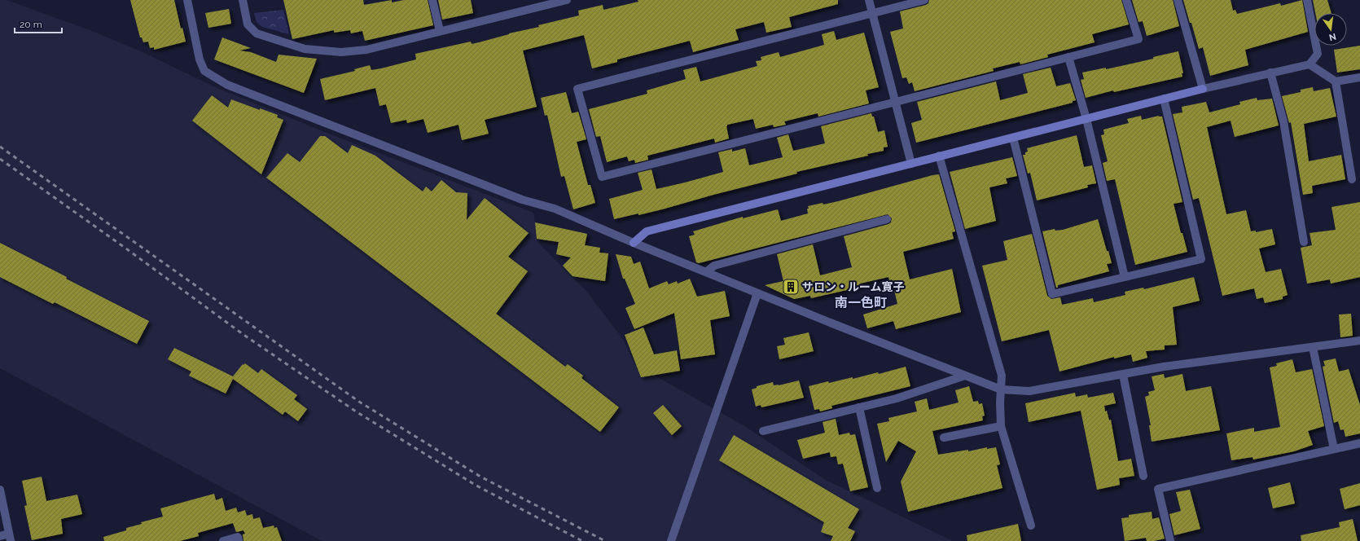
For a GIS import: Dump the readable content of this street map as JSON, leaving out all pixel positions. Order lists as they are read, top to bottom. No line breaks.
{"districts":["南一色町"],"places":{"building":["サロン・ルーム寛子"]},"scale_bar":"20 m","north":"bottom"}
